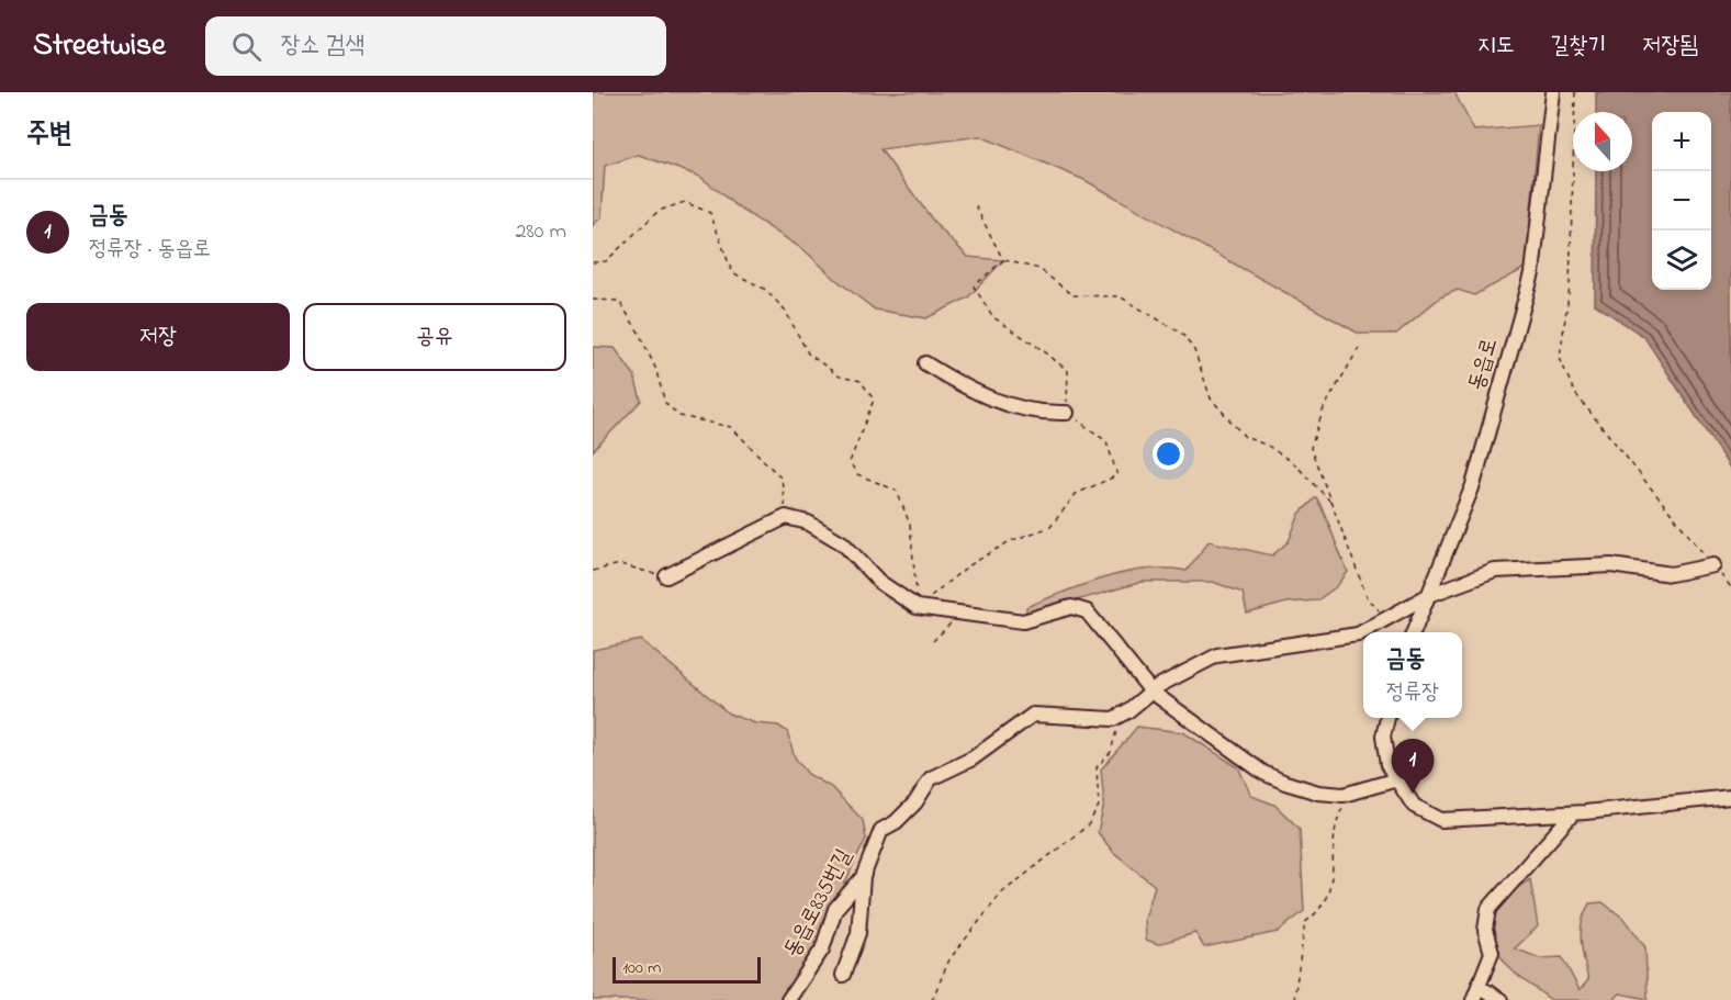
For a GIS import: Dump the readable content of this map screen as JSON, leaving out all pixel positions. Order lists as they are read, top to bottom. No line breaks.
{"streets":{"street":["동읍로","동읍로835번길"]},"scale_bar":"100 m","north":"top","page":{"header":"Streetwise","search":"장소 검색","nav":["지도","길찾기","저장됨"],"heading":"주변","map_buttons":["+","−"],"list":[{"mark":"1","name":"금동","note":"정류장 · 동읍로","value":"280 m"}],"buttons":["저장","공유"],"popup":["금동","정류장"],"pins":"1","scale":"100 m"}}
